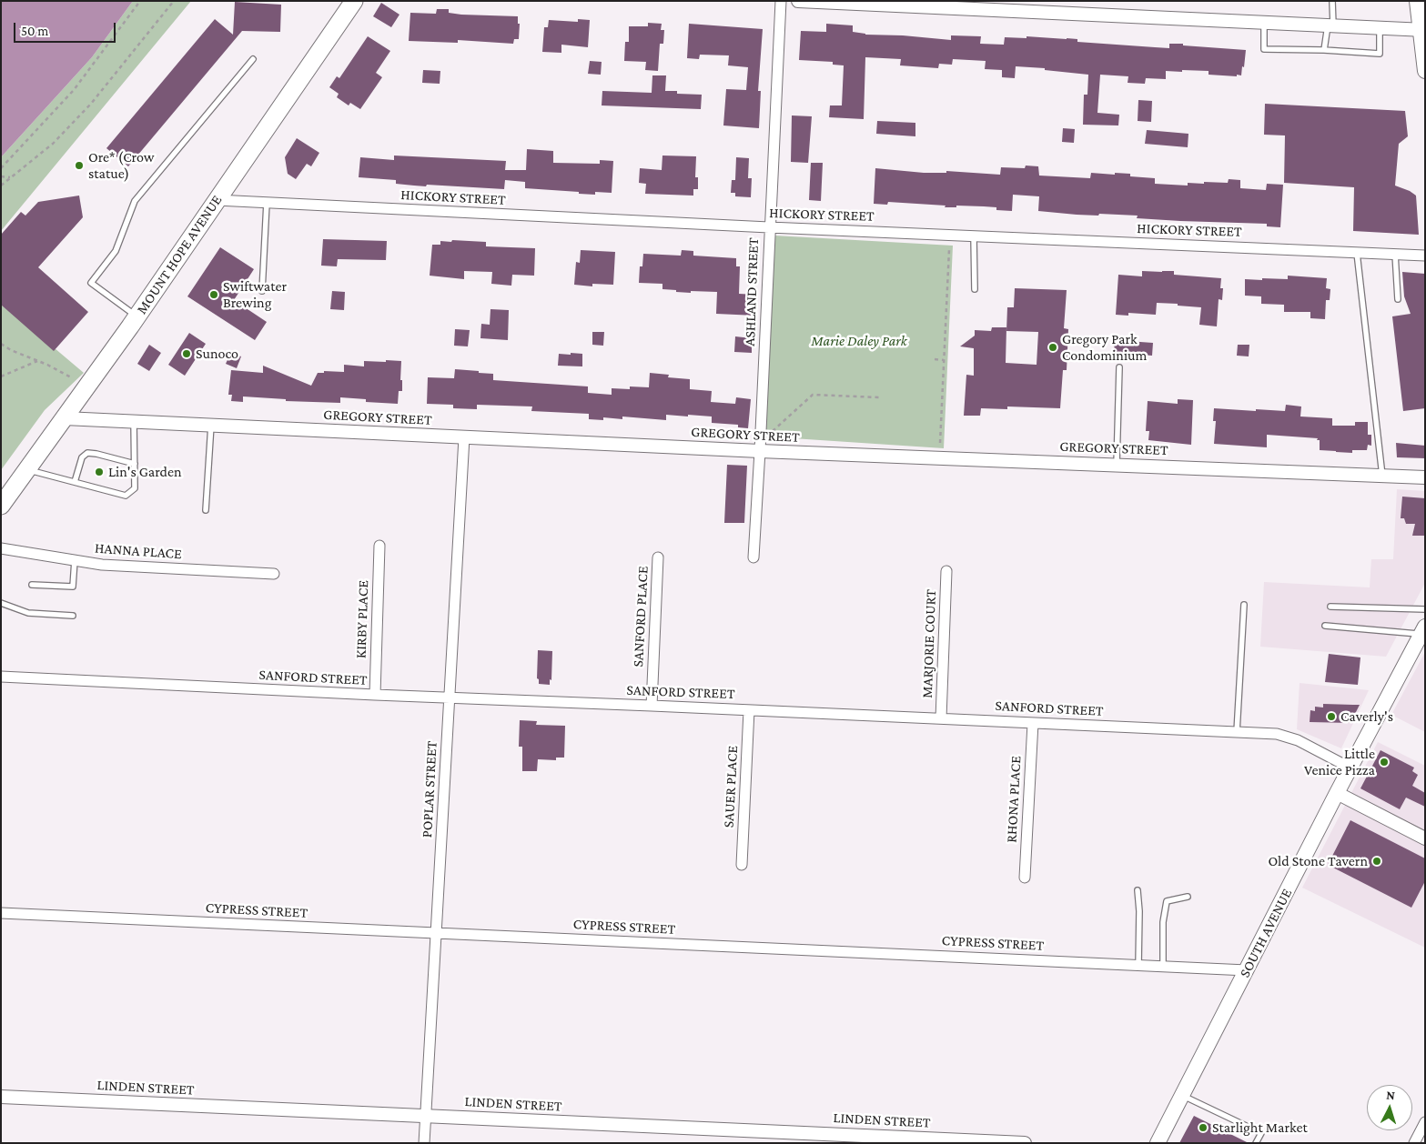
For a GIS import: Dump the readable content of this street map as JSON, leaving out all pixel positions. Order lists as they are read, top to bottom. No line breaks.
{"streets":{"main road":["MOUNT HOPE AVENUE","SOUTH AVENUE"],"street":["HICKORY STREET","ASHLAND STREET","GREGORY STREET","HANNA PLACE","SANFORD PLACE","KIRBY PLACE","MARJORIE COURT","SANFORD STREET","SAUER PLACE","POPLAR STREET","RHONA PLACE","CYPRESS STREET","LINDEN STREET"]},"crossings":[["HICKORY STREET","MOUNT HOPE AVENUE"],["HICKORY STREET","ASHLAND STREET"],["MOUNT HOPE AVENUE","GREGORY STREET"],["ASHLAND STREET","GREGORY STREET"],["GREGORY STREET","POPLAR STREET"],["SANFORD PLACE","SANFORD STREET"],["KIRBY PLACE","SANFORD STREET"],["MARJORIE COURT","SANFORD STREET"],["SANFORD STREET","SAUER PLACE"],["SANFORD STREET","POPLAR STREET"],["SANFORD STREET","RHONA PLACE"],["SANFORD STREET","SOUTH AVENUE"],["POPLAR STREET","CYPRESS STREET"],["POPLAR STREET","LINDEN STREET"],["CYPRESS STREET","SOUTH AVENUE"]],"parks":["Marie Daley Park"],"places":["Ore* (Crow statue)","Swiftwater Brewing","Gregory Park Condominium","Sunoco","Lin's Garden","Caverly's","Little Venice Pizza","Old Stone Tavern","Starlight Market"],"scale_bar":"50 m","north":"top"}
